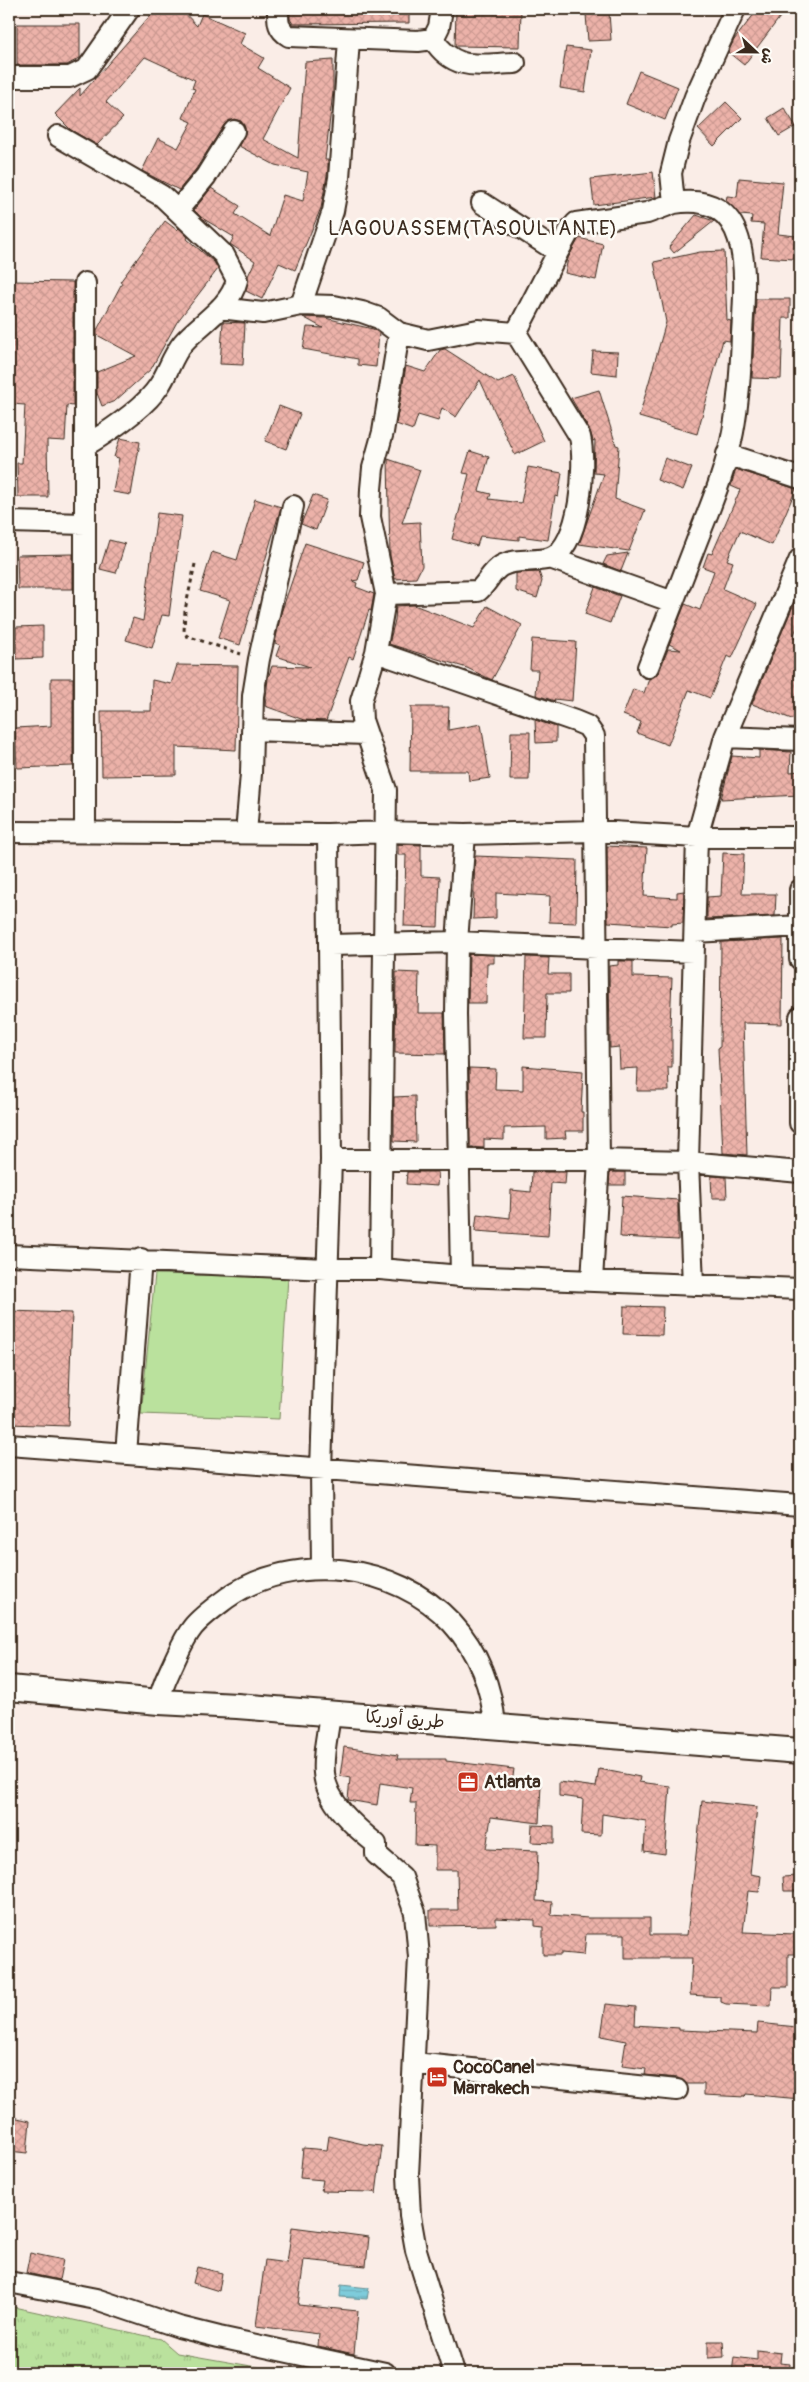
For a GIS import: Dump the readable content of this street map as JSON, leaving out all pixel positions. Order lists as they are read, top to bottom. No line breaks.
{"streets":{"street":["طريق أوريكا"]},"districts":["LAGOUASSEM(TASOULTANTE)"],"places":{"office":["Atlanta"],"hotel":["CocoCanel Marrakech"]},"north":"right"}
